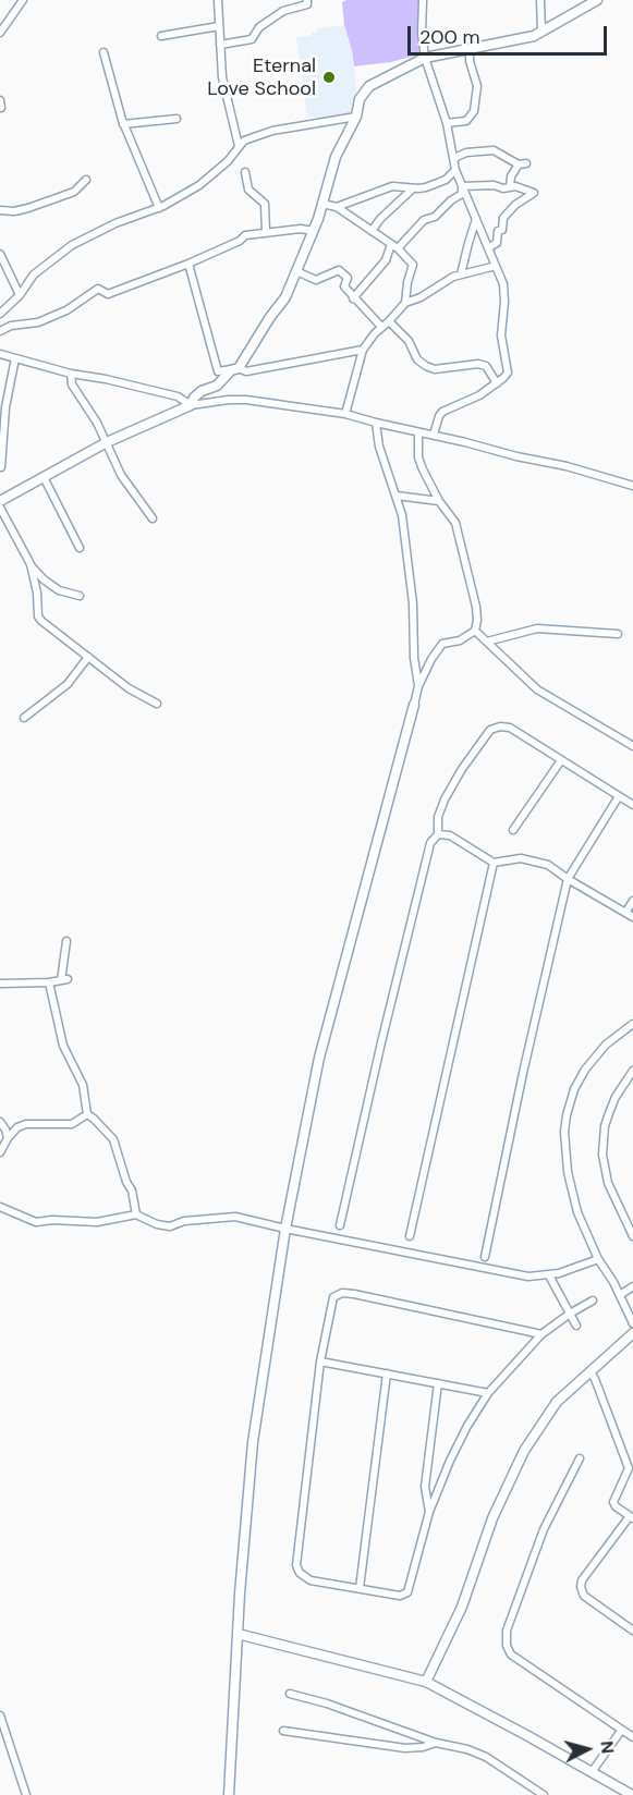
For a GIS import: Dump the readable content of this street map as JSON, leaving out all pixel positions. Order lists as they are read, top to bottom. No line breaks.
{"places":["Eternal Love School"],"scale_bar":"200 m","north":"right"}
